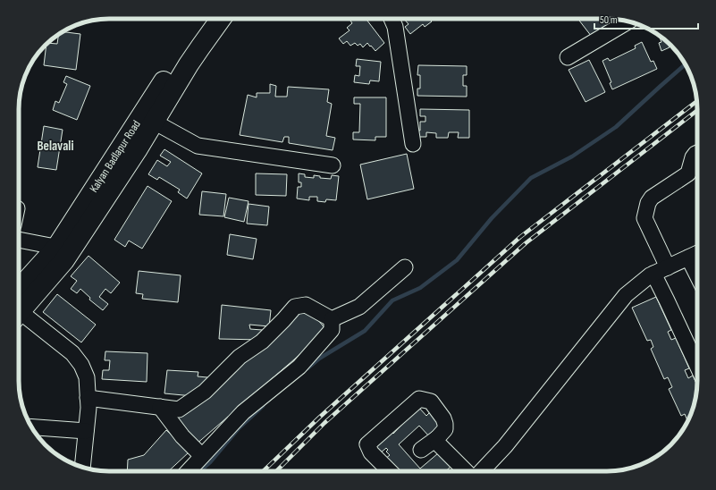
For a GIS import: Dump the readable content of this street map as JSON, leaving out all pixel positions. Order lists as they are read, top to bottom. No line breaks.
{"streets":{"main road":["Kalyan Badlapur Road"]},"districts":["Belavali"],"scale_bar":"50 m"}
